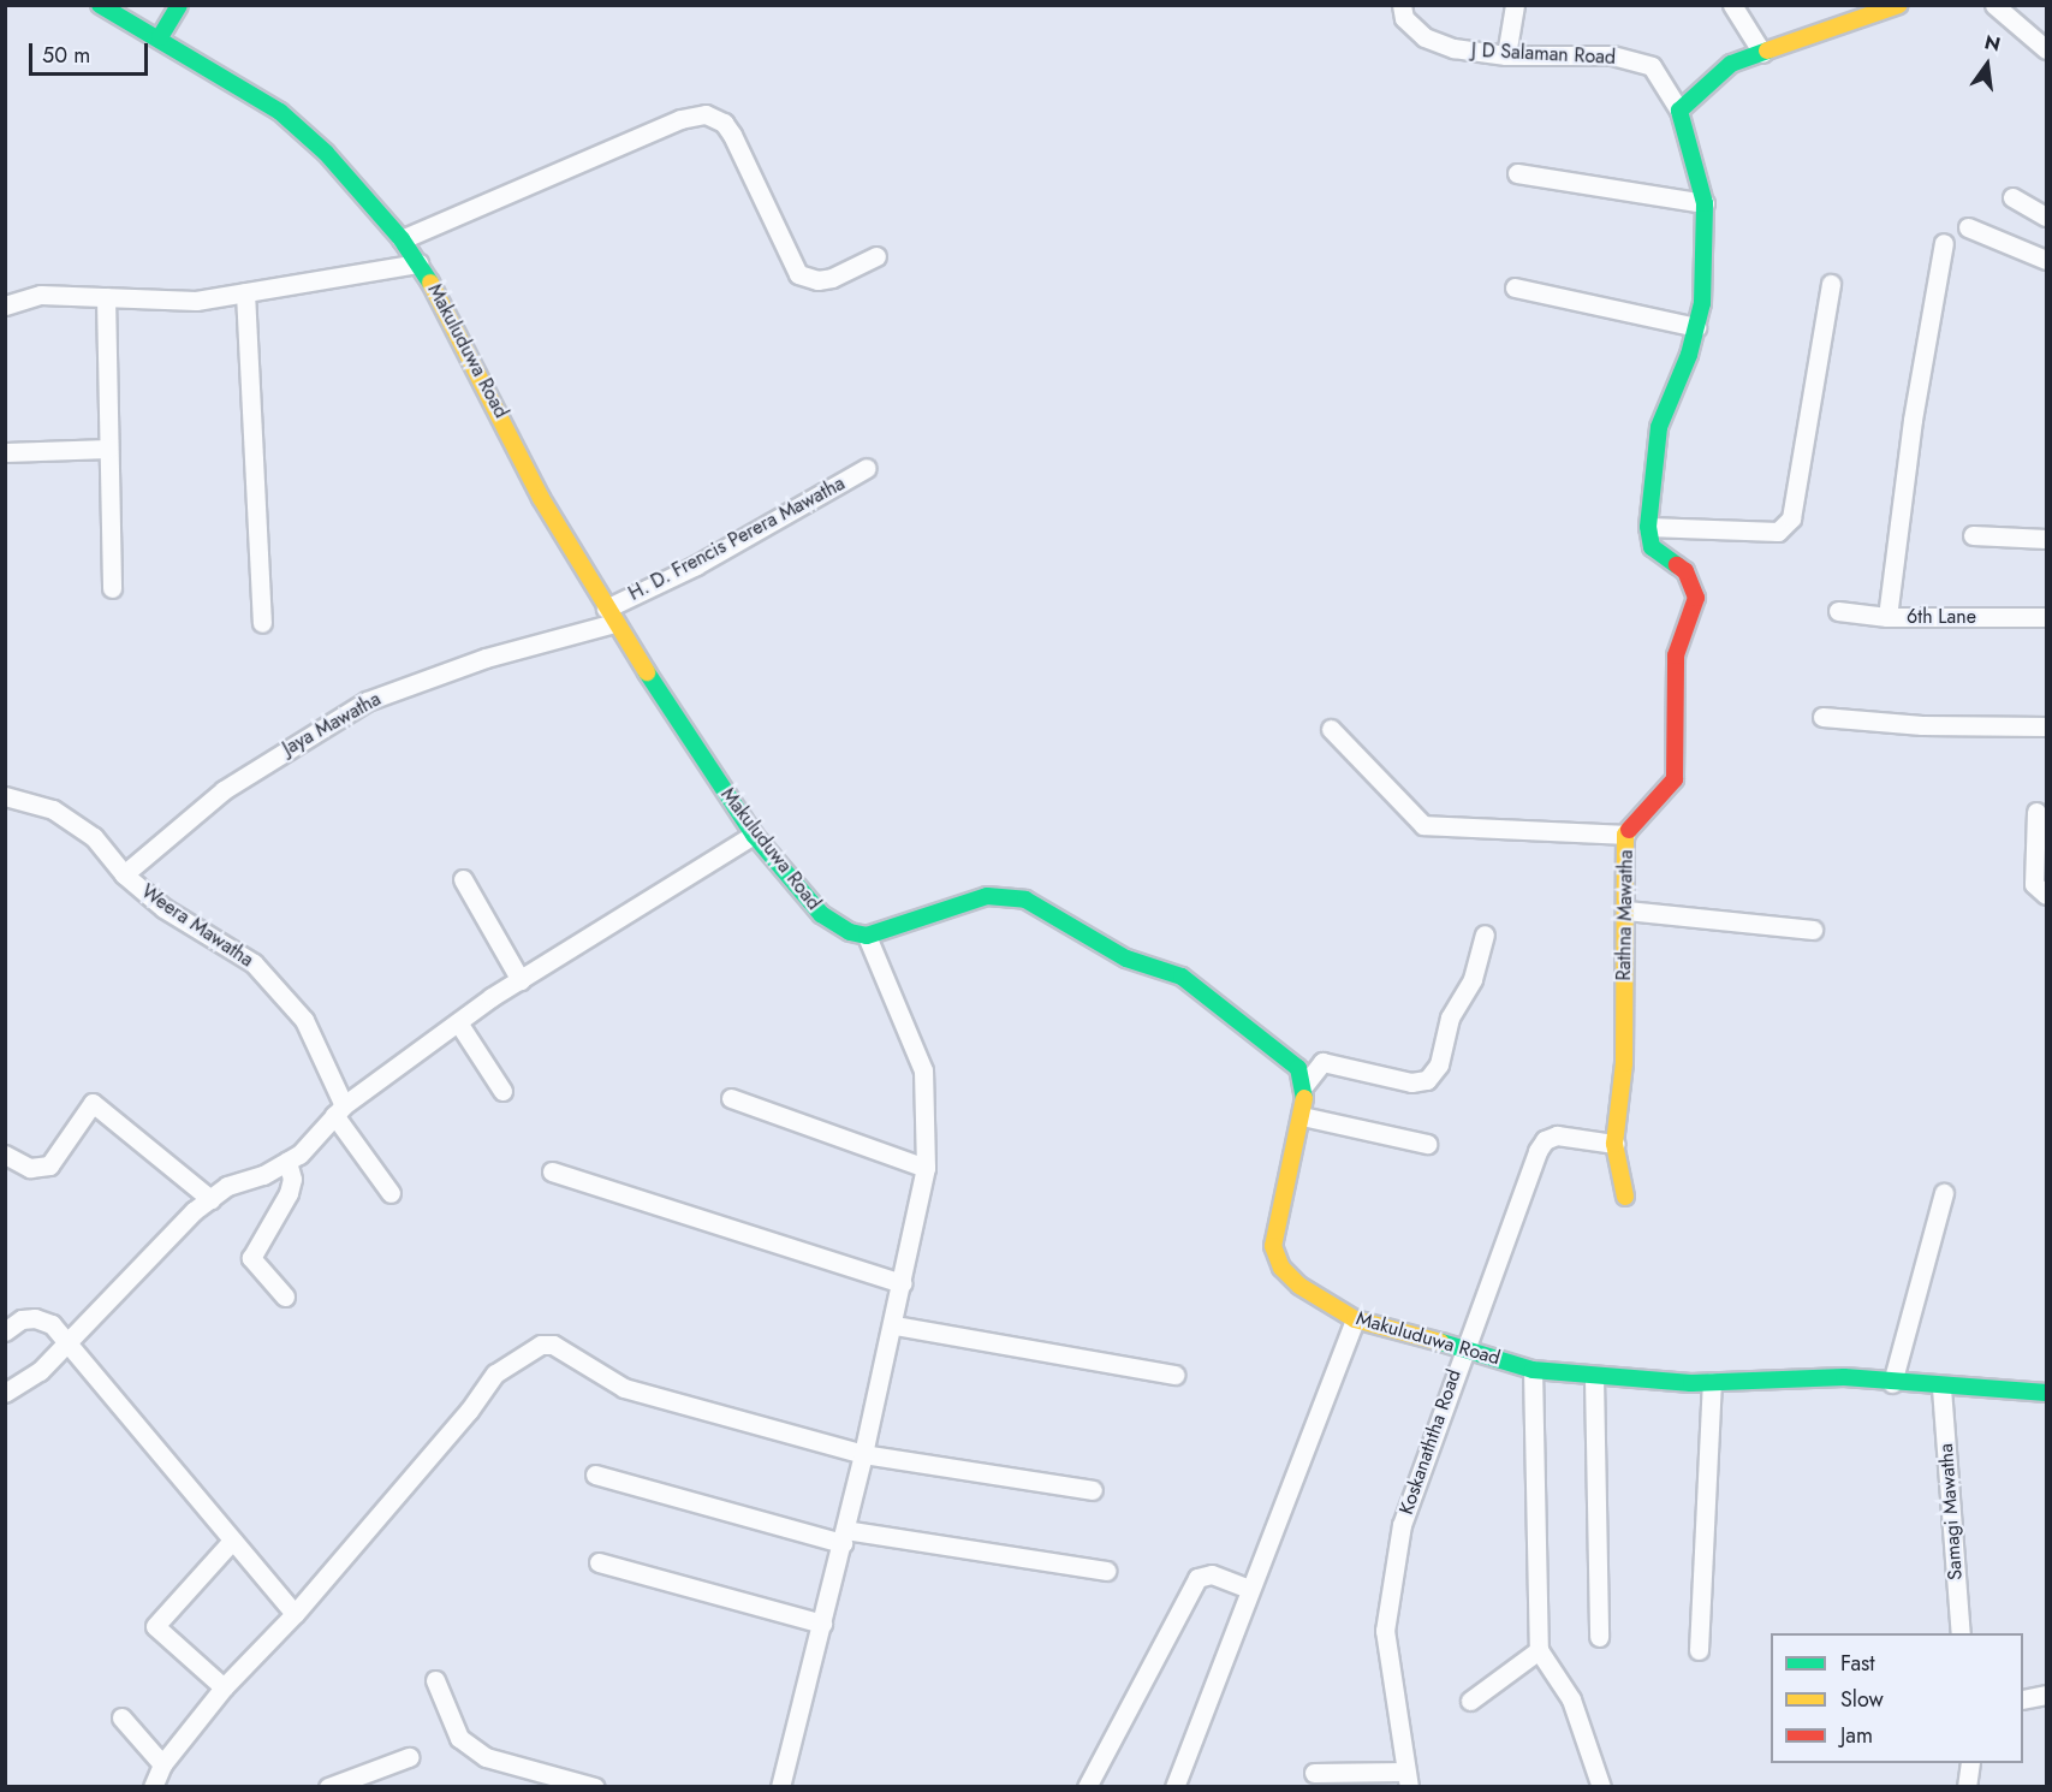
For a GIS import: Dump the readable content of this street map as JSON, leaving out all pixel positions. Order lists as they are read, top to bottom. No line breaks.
{"streets":{"street":["J D Salaman Road","Makuluduwa Road","H. D. Frencis Perera Mawatha","6th Lane","Jaya Mawatha","Rathna Mawatha","Weera Mawatha","Koskanaththa Road","Samagi Mawatha"]},"crossings":[["Makuluduwa Road","H. D. Frencis Perera Mawatha"],["Makuluduwa Road","Jaya Mawatha"],["Makuluduwa Road","Koskanaththa Road"],["Makuluduwa Road","Samagi Mawatha"],["H. D. Frencis Perera Mawatha","Jaya Mawatha"],["Jaya Mawatha","Weera Mawatha"],["Rathna Mawatha","Koskanaththa Road"]],"legend":["Fast","Slow","Jam"],"scale_bar":"50 m","north":"top"}
